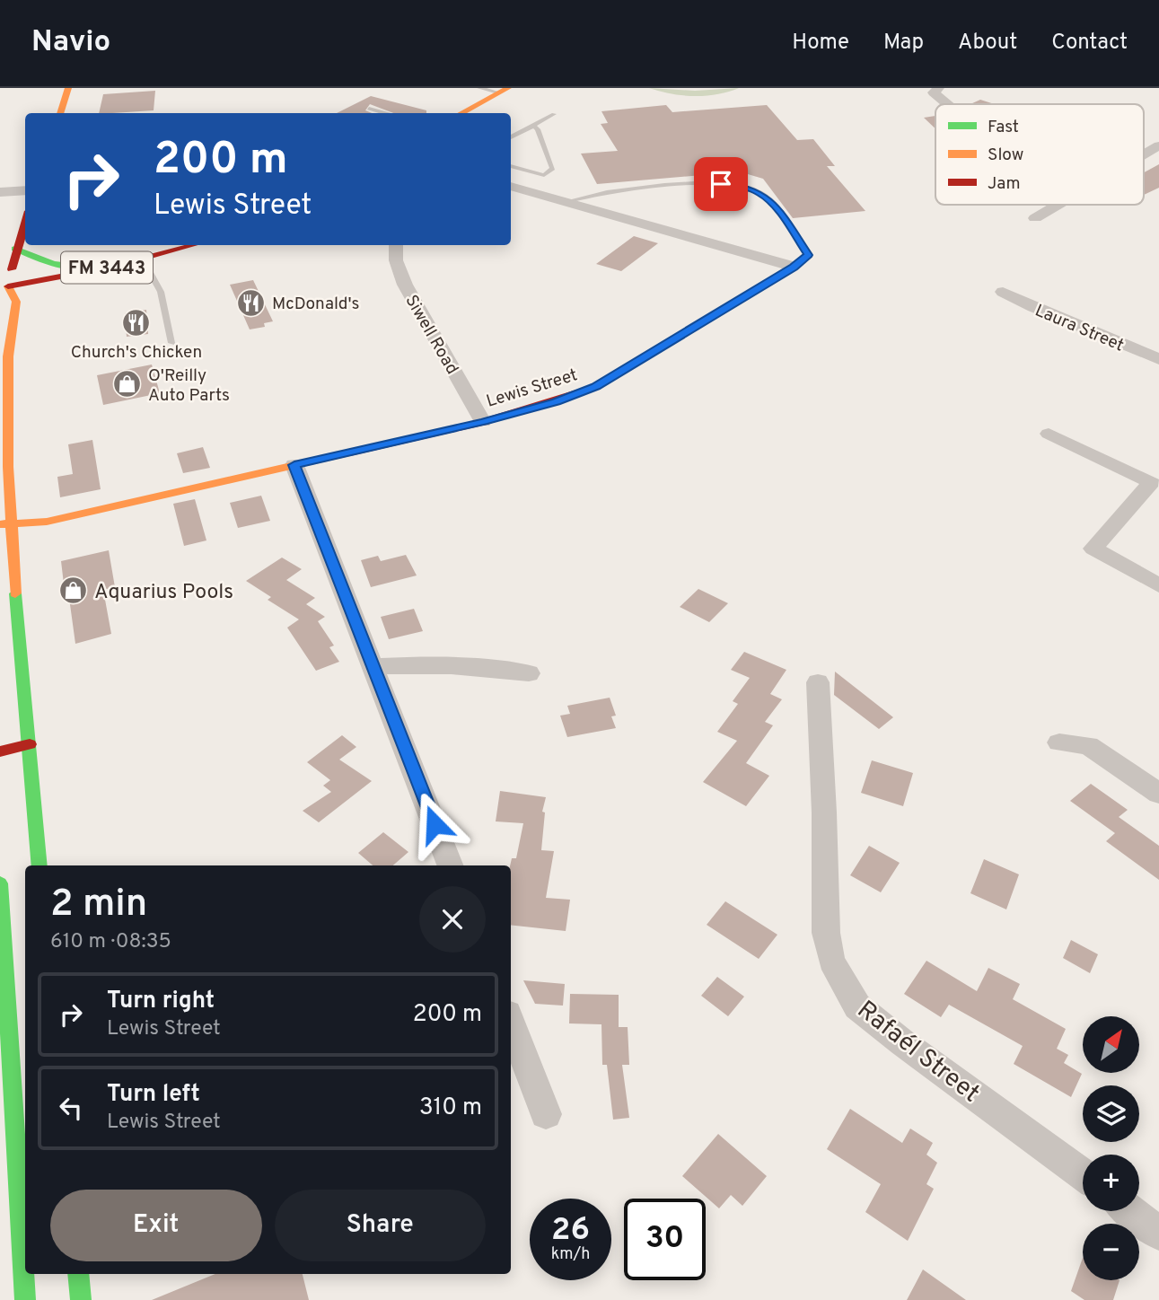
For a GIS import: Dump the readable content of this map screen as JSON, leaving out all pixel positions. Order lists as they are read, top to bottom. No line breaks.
{"streets":{"main road":["FM 3443","Lewis Street"],"street":["Laura Street","Siwell Road","Rafaél Street"]},"crossings":[["Siwell Road","Lewis Street"]],"places":{"restaurant":["McDonald's","Church's Chicken"],"shop":["O'Reilly Auto Parts","Aquarius Pools"]},"legend":["Fast","Slow","Jam"],"north":"top right","page":{"header":"Navio","nav":["Home","Map","About","Contact"],"turn":["200 m","Lewis Street"],"heading":["2 min","610 m · 08:35"],"list":[{"name":"Turn right","note":"Lewis Street","value":"200 m"},{"name":"Turn left","note":"Lewis Street","value":"310 m"}],"map_buttons":["+","−"],"buttons":["Exit","Share"],"speed":"26 km/h","limit":"30"}}
